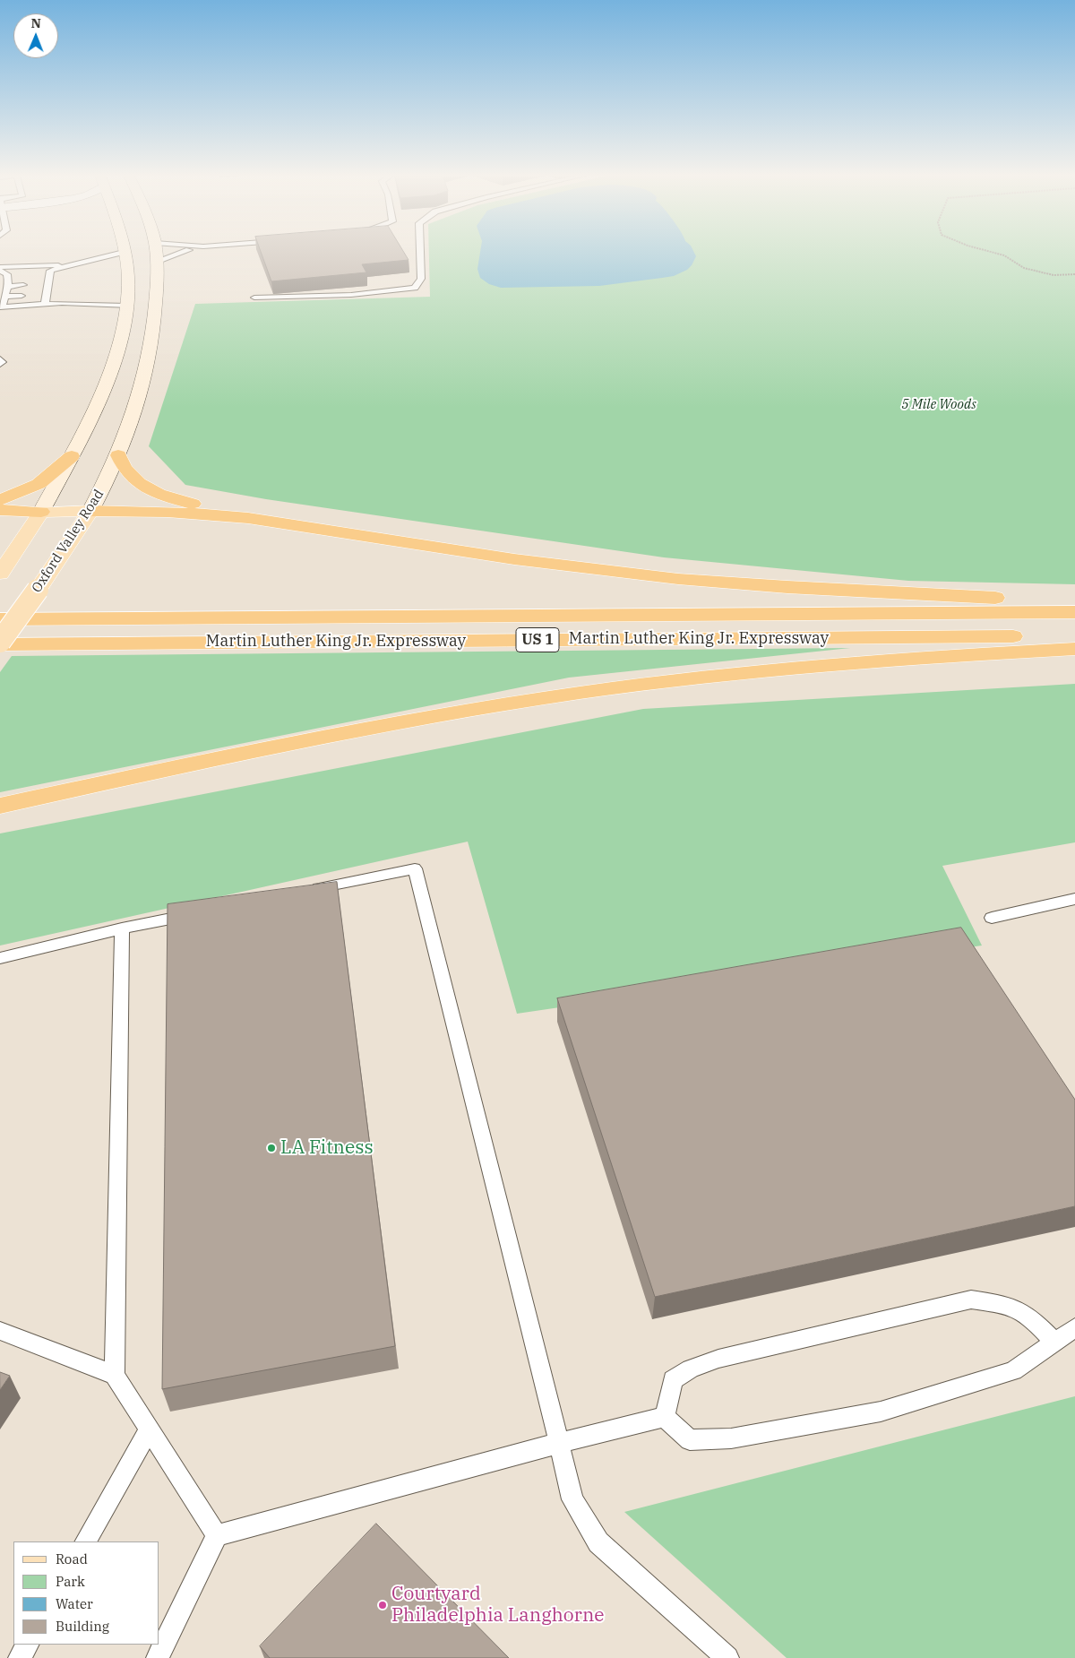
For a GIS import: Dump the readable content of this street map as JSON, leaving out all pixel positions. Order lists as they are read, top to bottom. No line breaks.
{"streets":{"highway":["Martin Luther King Jr. Expressway","US 1"],"main road":["Oxford Valley Road"]},"crossings":[["Oxford Valley Road","Martin Luther King Jr. Expressway"]],"parks":["5 Mile Woods"],"places":["LA Fitness","Courtyard Philadelphia Langhorne"],"legend":["Road","Park","Water","Building"],"north":"top"}
